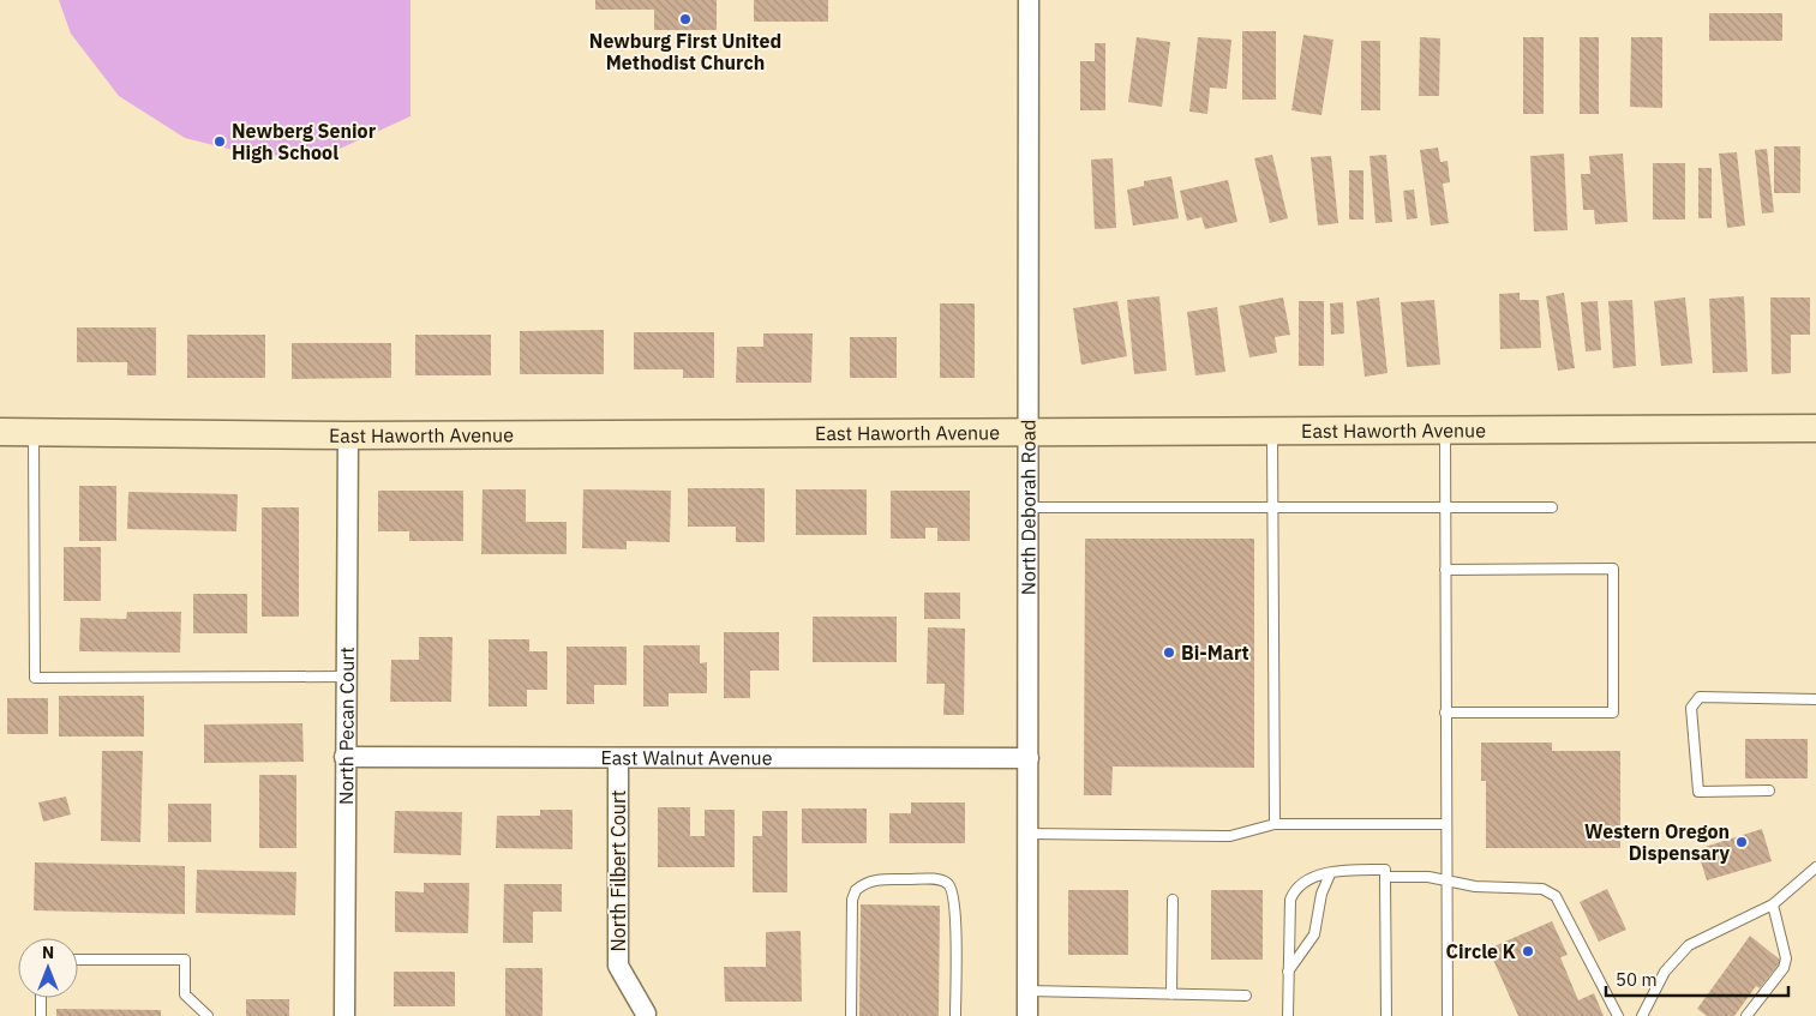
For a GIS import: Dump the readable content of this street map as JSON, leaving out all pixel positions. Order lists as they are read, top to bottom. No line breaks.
{"streets":{"street":["East Haworth Avenue","North Deborah Road","North Pecan Court","East Walnut Avenue","North Filbert Court"]},"crossings":[["East Haworth Avenue","North Deborah Road"],["East Haworth Avenue","North Pecan Court"],["North Deborah Road","East Walnut Avenue"],["North Pecan Court","East Walnut Avenue"],["East Walnut Avenue","North Filbert Court"]],"places":["Newburg First United Methodist Church","Newberg Senior High School","Bi-Mart","Western Oregon Dispensary","Circle K"],"scale_bar":"50 m","north":"top"}
